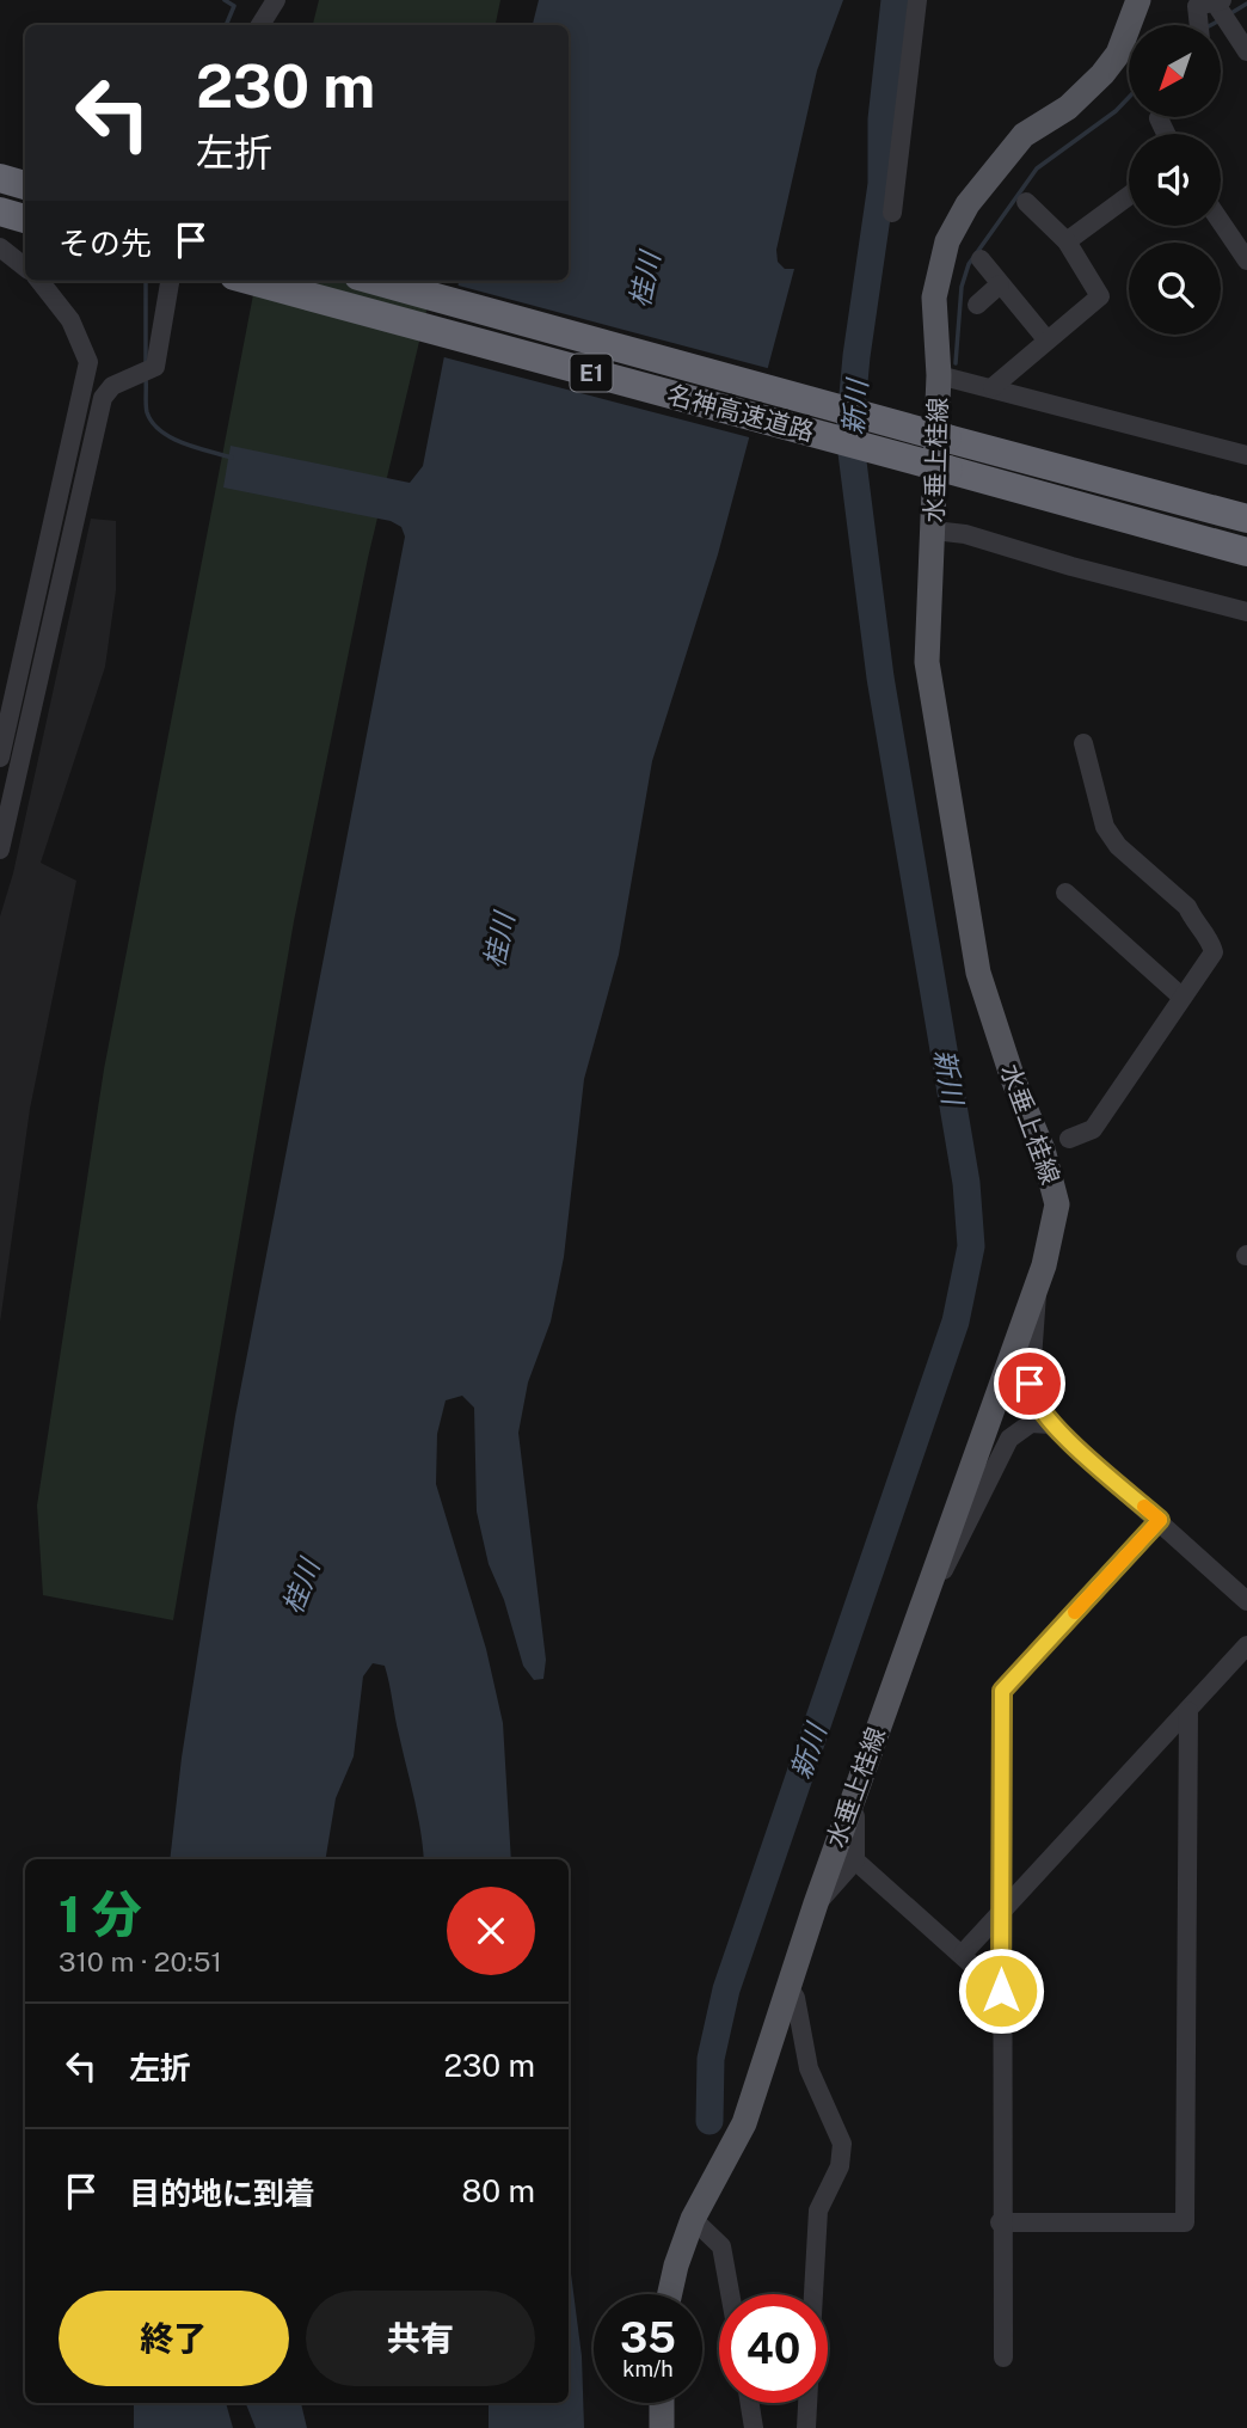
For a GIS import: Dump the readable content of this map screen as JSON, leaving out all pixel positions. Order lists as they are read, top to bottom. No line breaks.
{"streets":{"highway":["E1","名神高速道路"],"main road":["水垂上桂線"]},"water":["桂川","新川"],"north":"bottom left","page":{"turn":["230 m","左折"],"then":"その先","heading":["1 分","310 m · 20:51"],"list":[{"name":"左折","value":"230 m"},{"name":"目的地に到着","value":"80 m"}],"buttons":["終了","共有"],"speed":"35 km/h","limit":"40"}}
